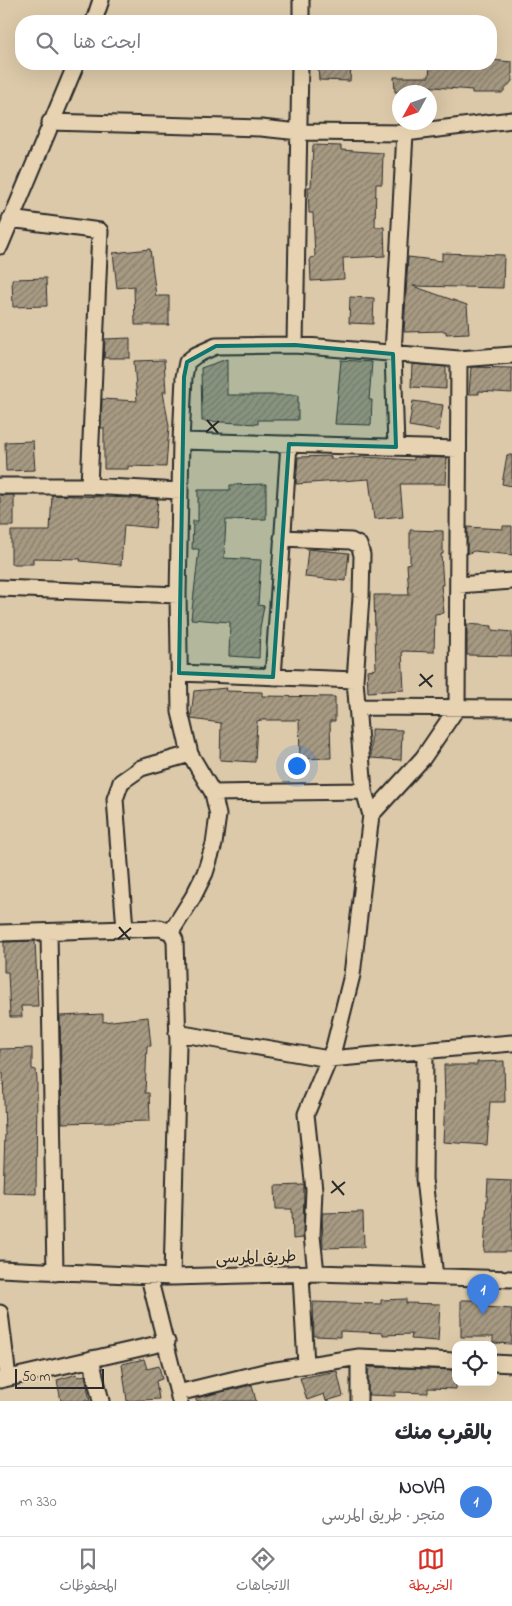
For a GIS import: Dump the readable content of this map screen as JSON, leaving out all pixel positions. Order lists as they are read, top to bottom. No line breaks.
{"streets":{"street":["طريق المرسى"]},"scale_bar":"50 m","north":"bottom left","page":{"search":"ابحث هنا","pins":"1","scale":"50 m","heading":"بالقرب منك","list":[{"mark":"1","name":"NOVA","note":"متجر · طريق المرسى","value":"330 m"}],"nav":["الخريطة","الاتجاهات","المحفوظات"]}}
